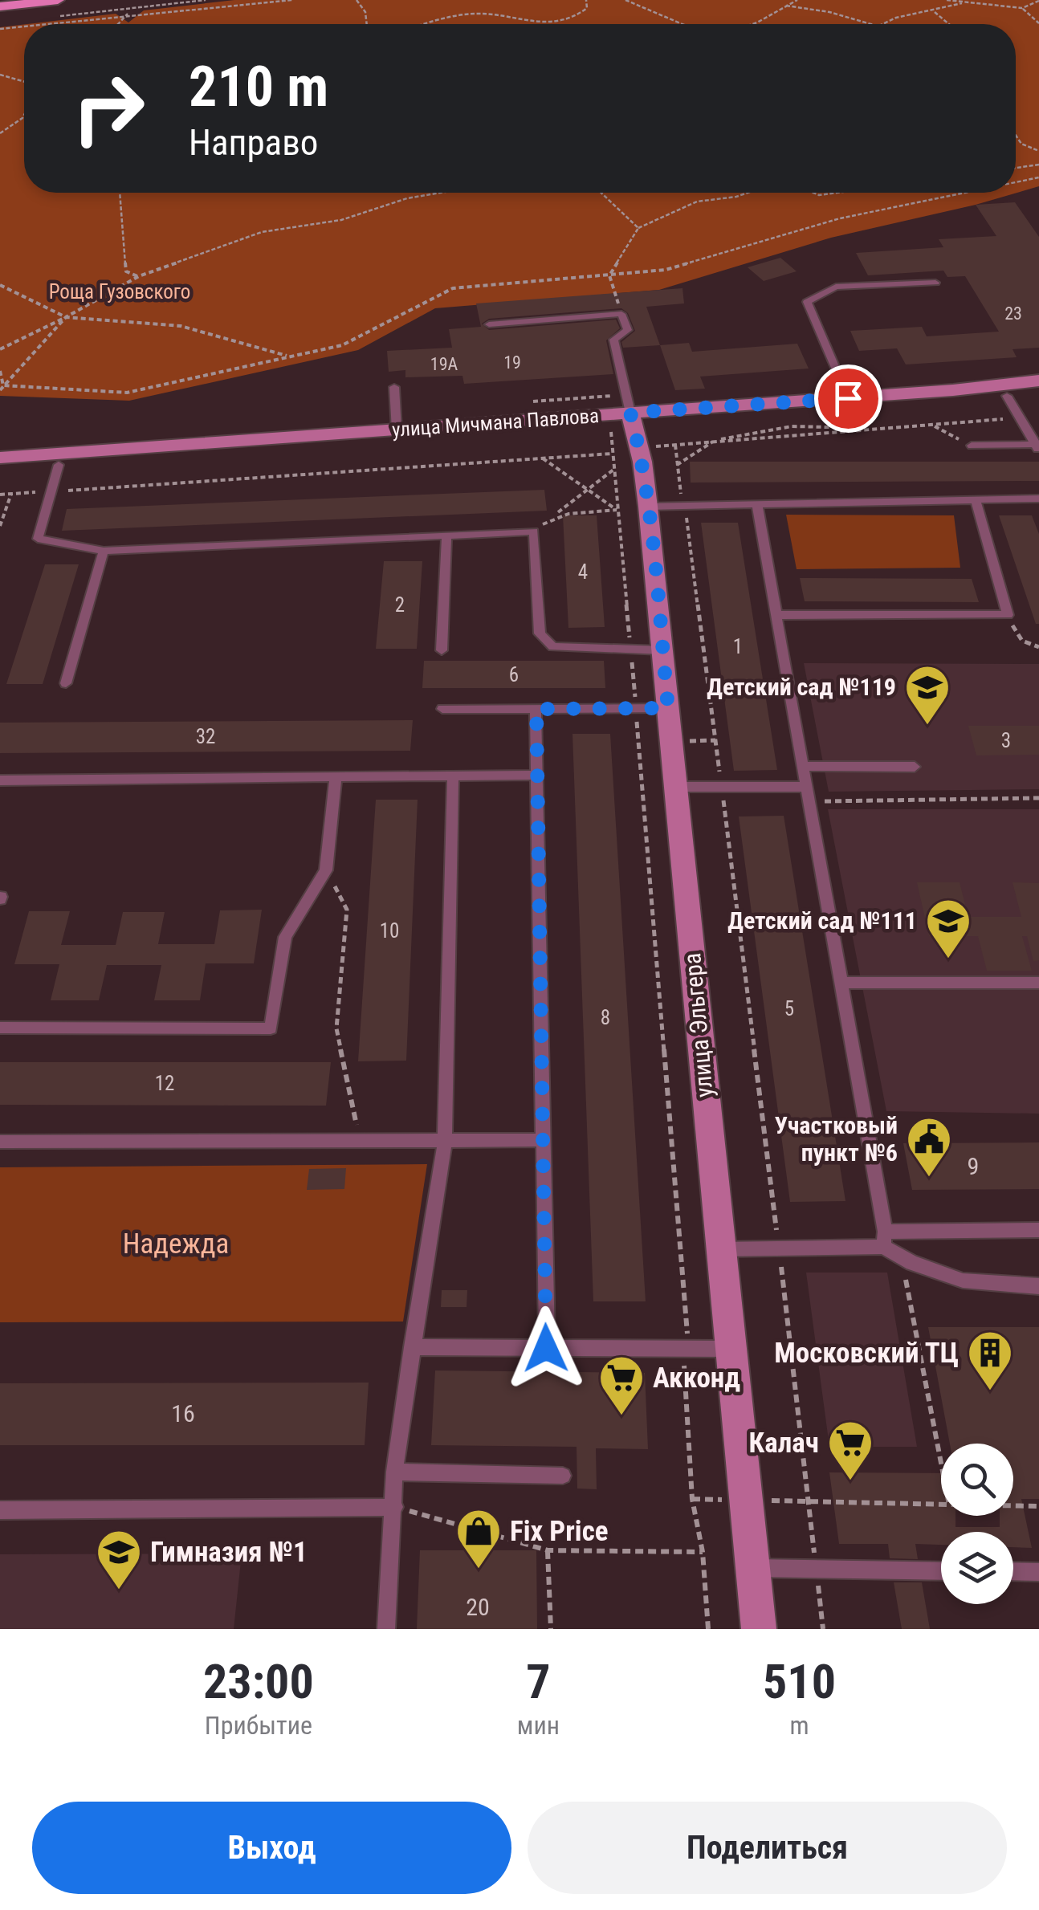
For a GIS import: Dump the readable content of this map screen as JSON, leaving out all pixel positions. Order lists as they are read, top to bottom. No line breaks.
{"streets":{"main road":["улица Мичмана Павлова","улица Эльгера"]},"crossings":[["улица Мичмана Павлова","улица Эльгера"]],"parks":["Роща Гузовского","Надежда"],"places":{"school or university":["Детский сад №119","Детский сад №111","Гимназия №1"],"public building":["Участковый пункт №6"],"building":["Московский ТЦ"],"supermarket":["Акконд","Калач"],"shop":["Fix Price"]},"house_numbers":["23","19","19А","4","2","1","6","32","3","10","5","8","12","9","16","20"],"page":{"turn":["210 m","Направо"],"eta":["23:00","Прибытие","7","мин","510","m"],"buttons":["Выход","Поделиться"]}}
